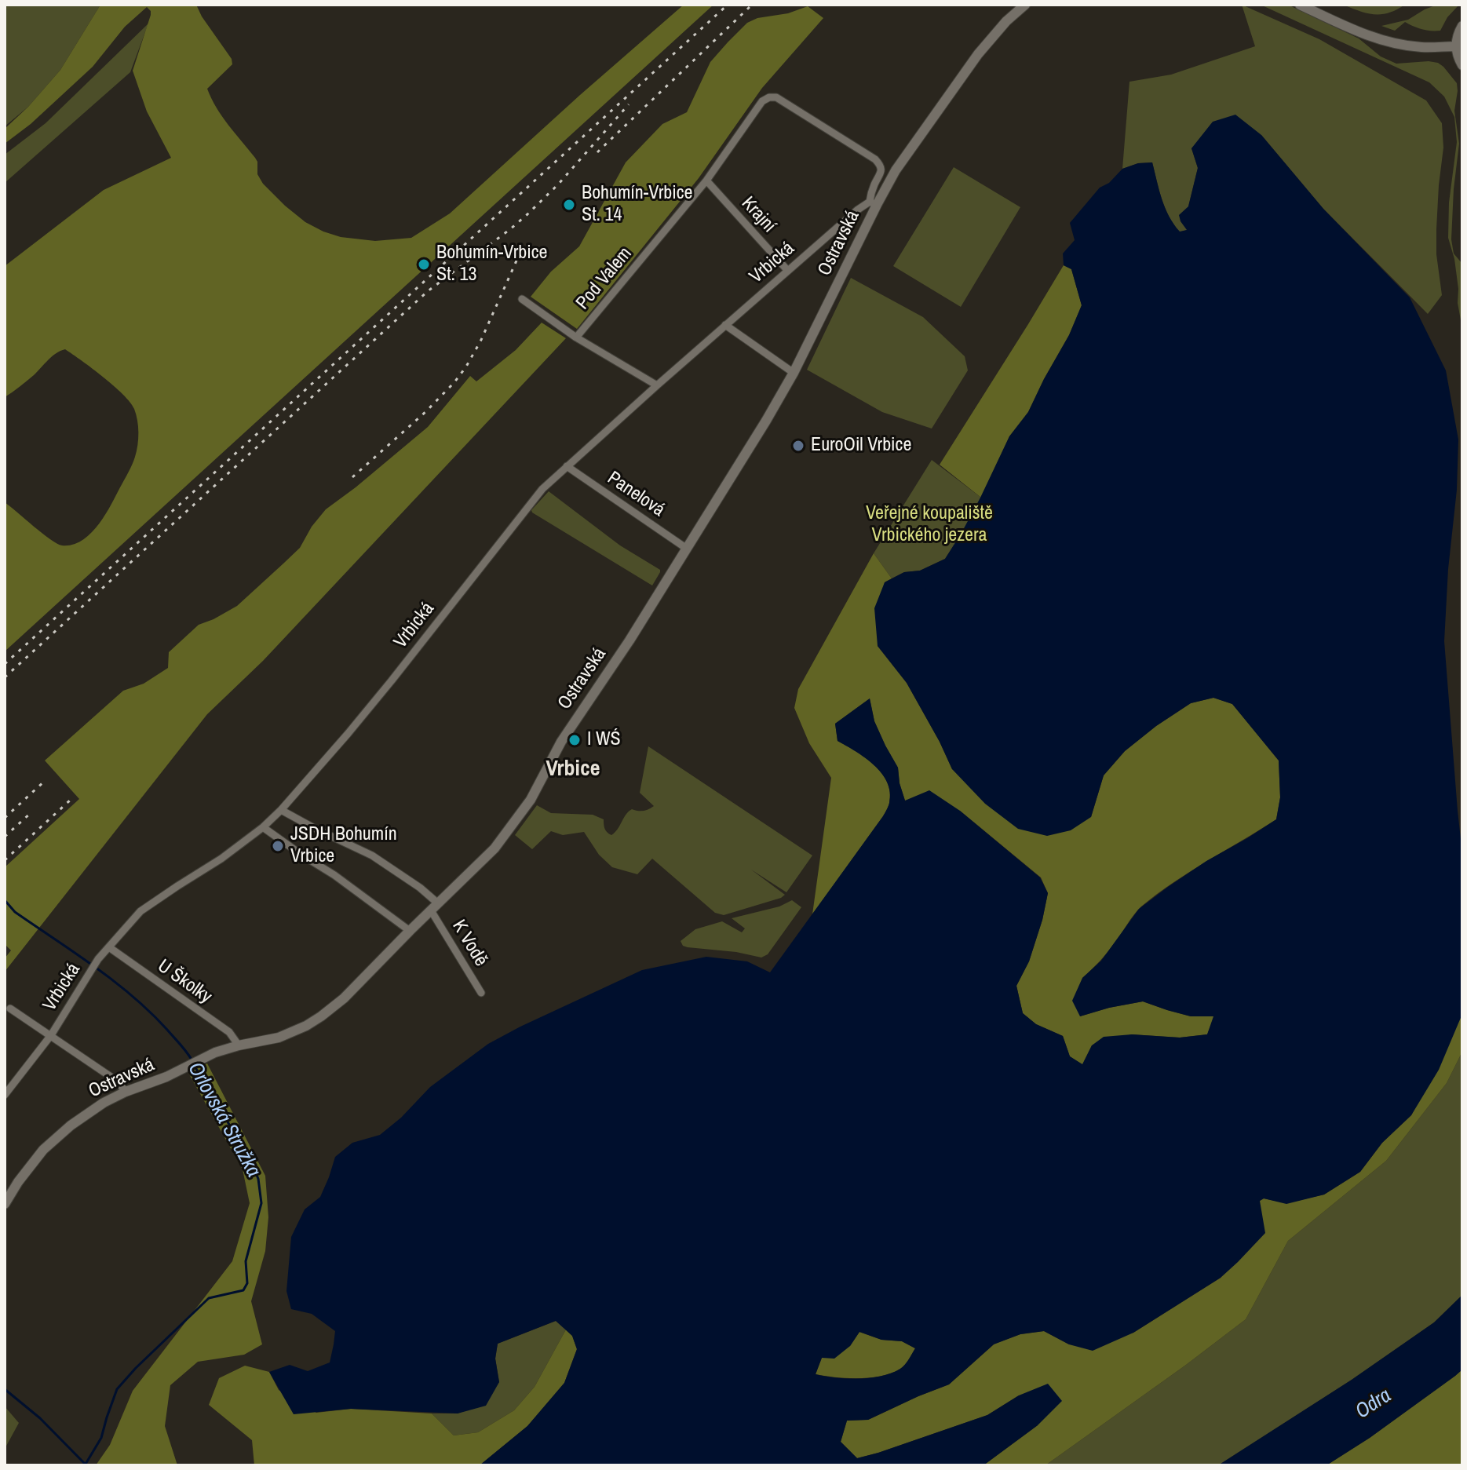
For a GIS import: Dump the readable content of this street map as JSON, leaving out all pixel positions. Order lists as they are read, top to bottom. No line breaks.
{"streets":{"main road":["Ostravská"],"street":["Krajní","Vrbická","Pod Valem","Panelová","K Vodě","U Školky"]},"crossings":[["Krajní","Vrbická"],["Krajní","Pod Valem"],["Ostravská","Vrbická"],["Ostravská","Pod Valem"],["Ostravská","Panelová"],["Ostravská","K Vodě"],["Ostravská","U Školky"],["Vrbická","Pod Valem"],["Vrbická","Panelová"],["Vrbická","K Vodě"],["Vrbická","U Školky"]],"districts":["Vrbice"],"water":["Orlovská Stružka","Odra"],"parks":["Veřejné koupaliště Vrbického jezera"],"places":["Bohumín-Vrbice St. 14","Bohumín-Vrbice St. 13","EuroOil Vrbice","I WŚ","JSDH Bohumín Vrbice"]}
